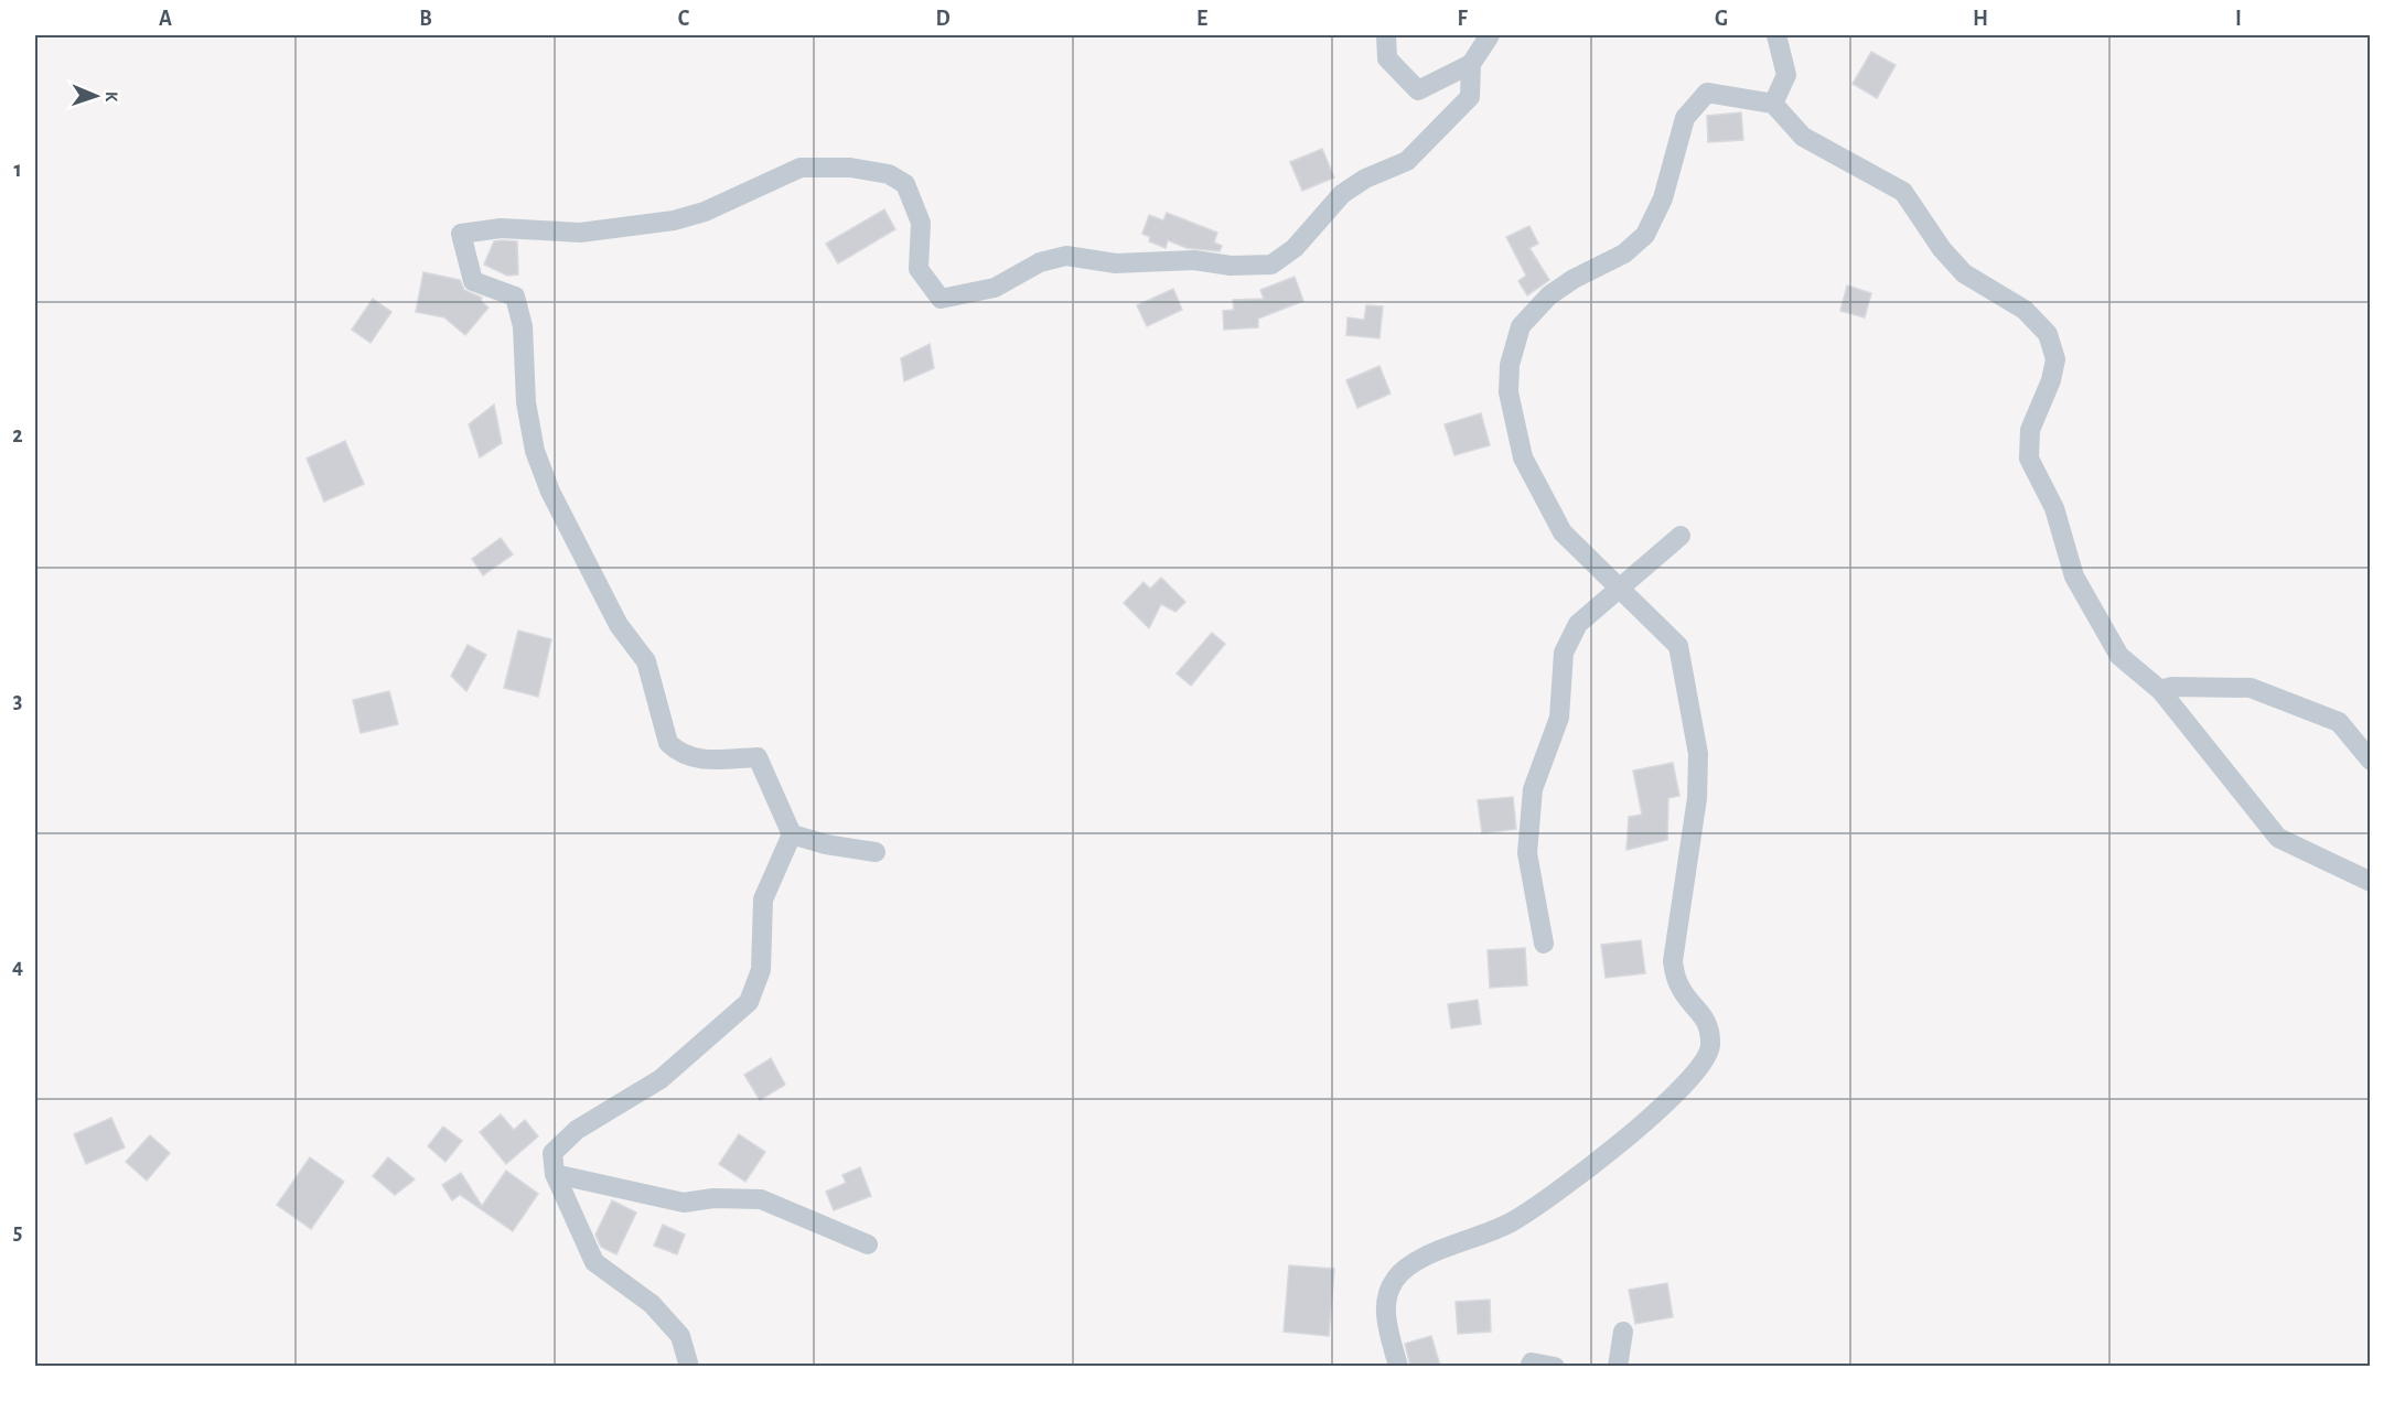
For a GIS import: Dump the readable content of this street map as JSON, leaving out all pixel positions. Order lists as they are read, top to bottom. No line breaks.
{"north":"right","grid":{"columns":["A","B","C","D","E","F","G","H","I"],"rows":["1","2","3","4","5"]}}
